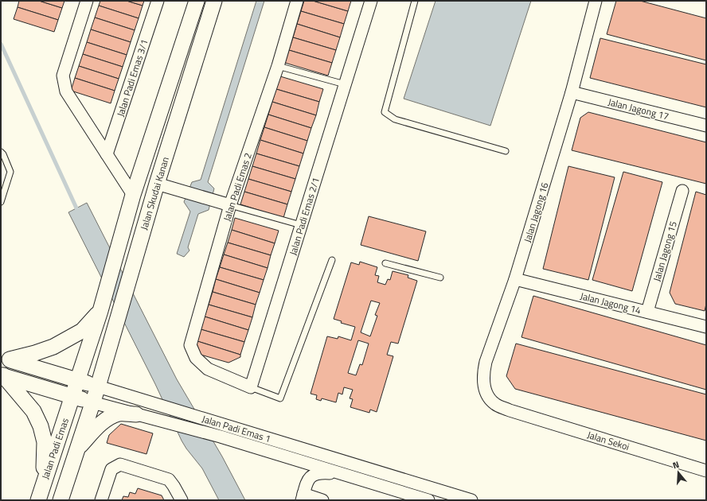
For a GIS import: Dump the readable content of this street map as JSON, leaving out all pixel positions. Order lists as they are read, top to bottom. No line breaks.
{"streets":{"street":["Jalan Padi Emas 3/1","Jalan Jagong 17","Jalan Padi Emas 2","Jalan Skudai Kanan","Jalan Jagong 16","Jalan Padi Emas 2/1","Jalan Jagong 15","Jalan Jagong 14","Jalan Padi Emas 1","Jalan Sekoi","Jalan Padi Emas"]},"crossings":[["Jalan Jagong 17","Jalan Jagong 16"],["Jalan Padi Emas 2","Jalan Padi Emas 2/1"],["Jalan Skudai Kanan","Jalan Padi Emas 1"],["Jalan Skudai Kanan","Jalan Padi Emas"],["Jalan Jagong 16","Jalan Jagong 14"],["Jalan Jagong 16","Jalan Sekoi"],["Jalan Jagong 15","Jalan Jagong 14"],["Jalan Padi Emas 1","Jalan Padi Emas"]],"north":"top"}
